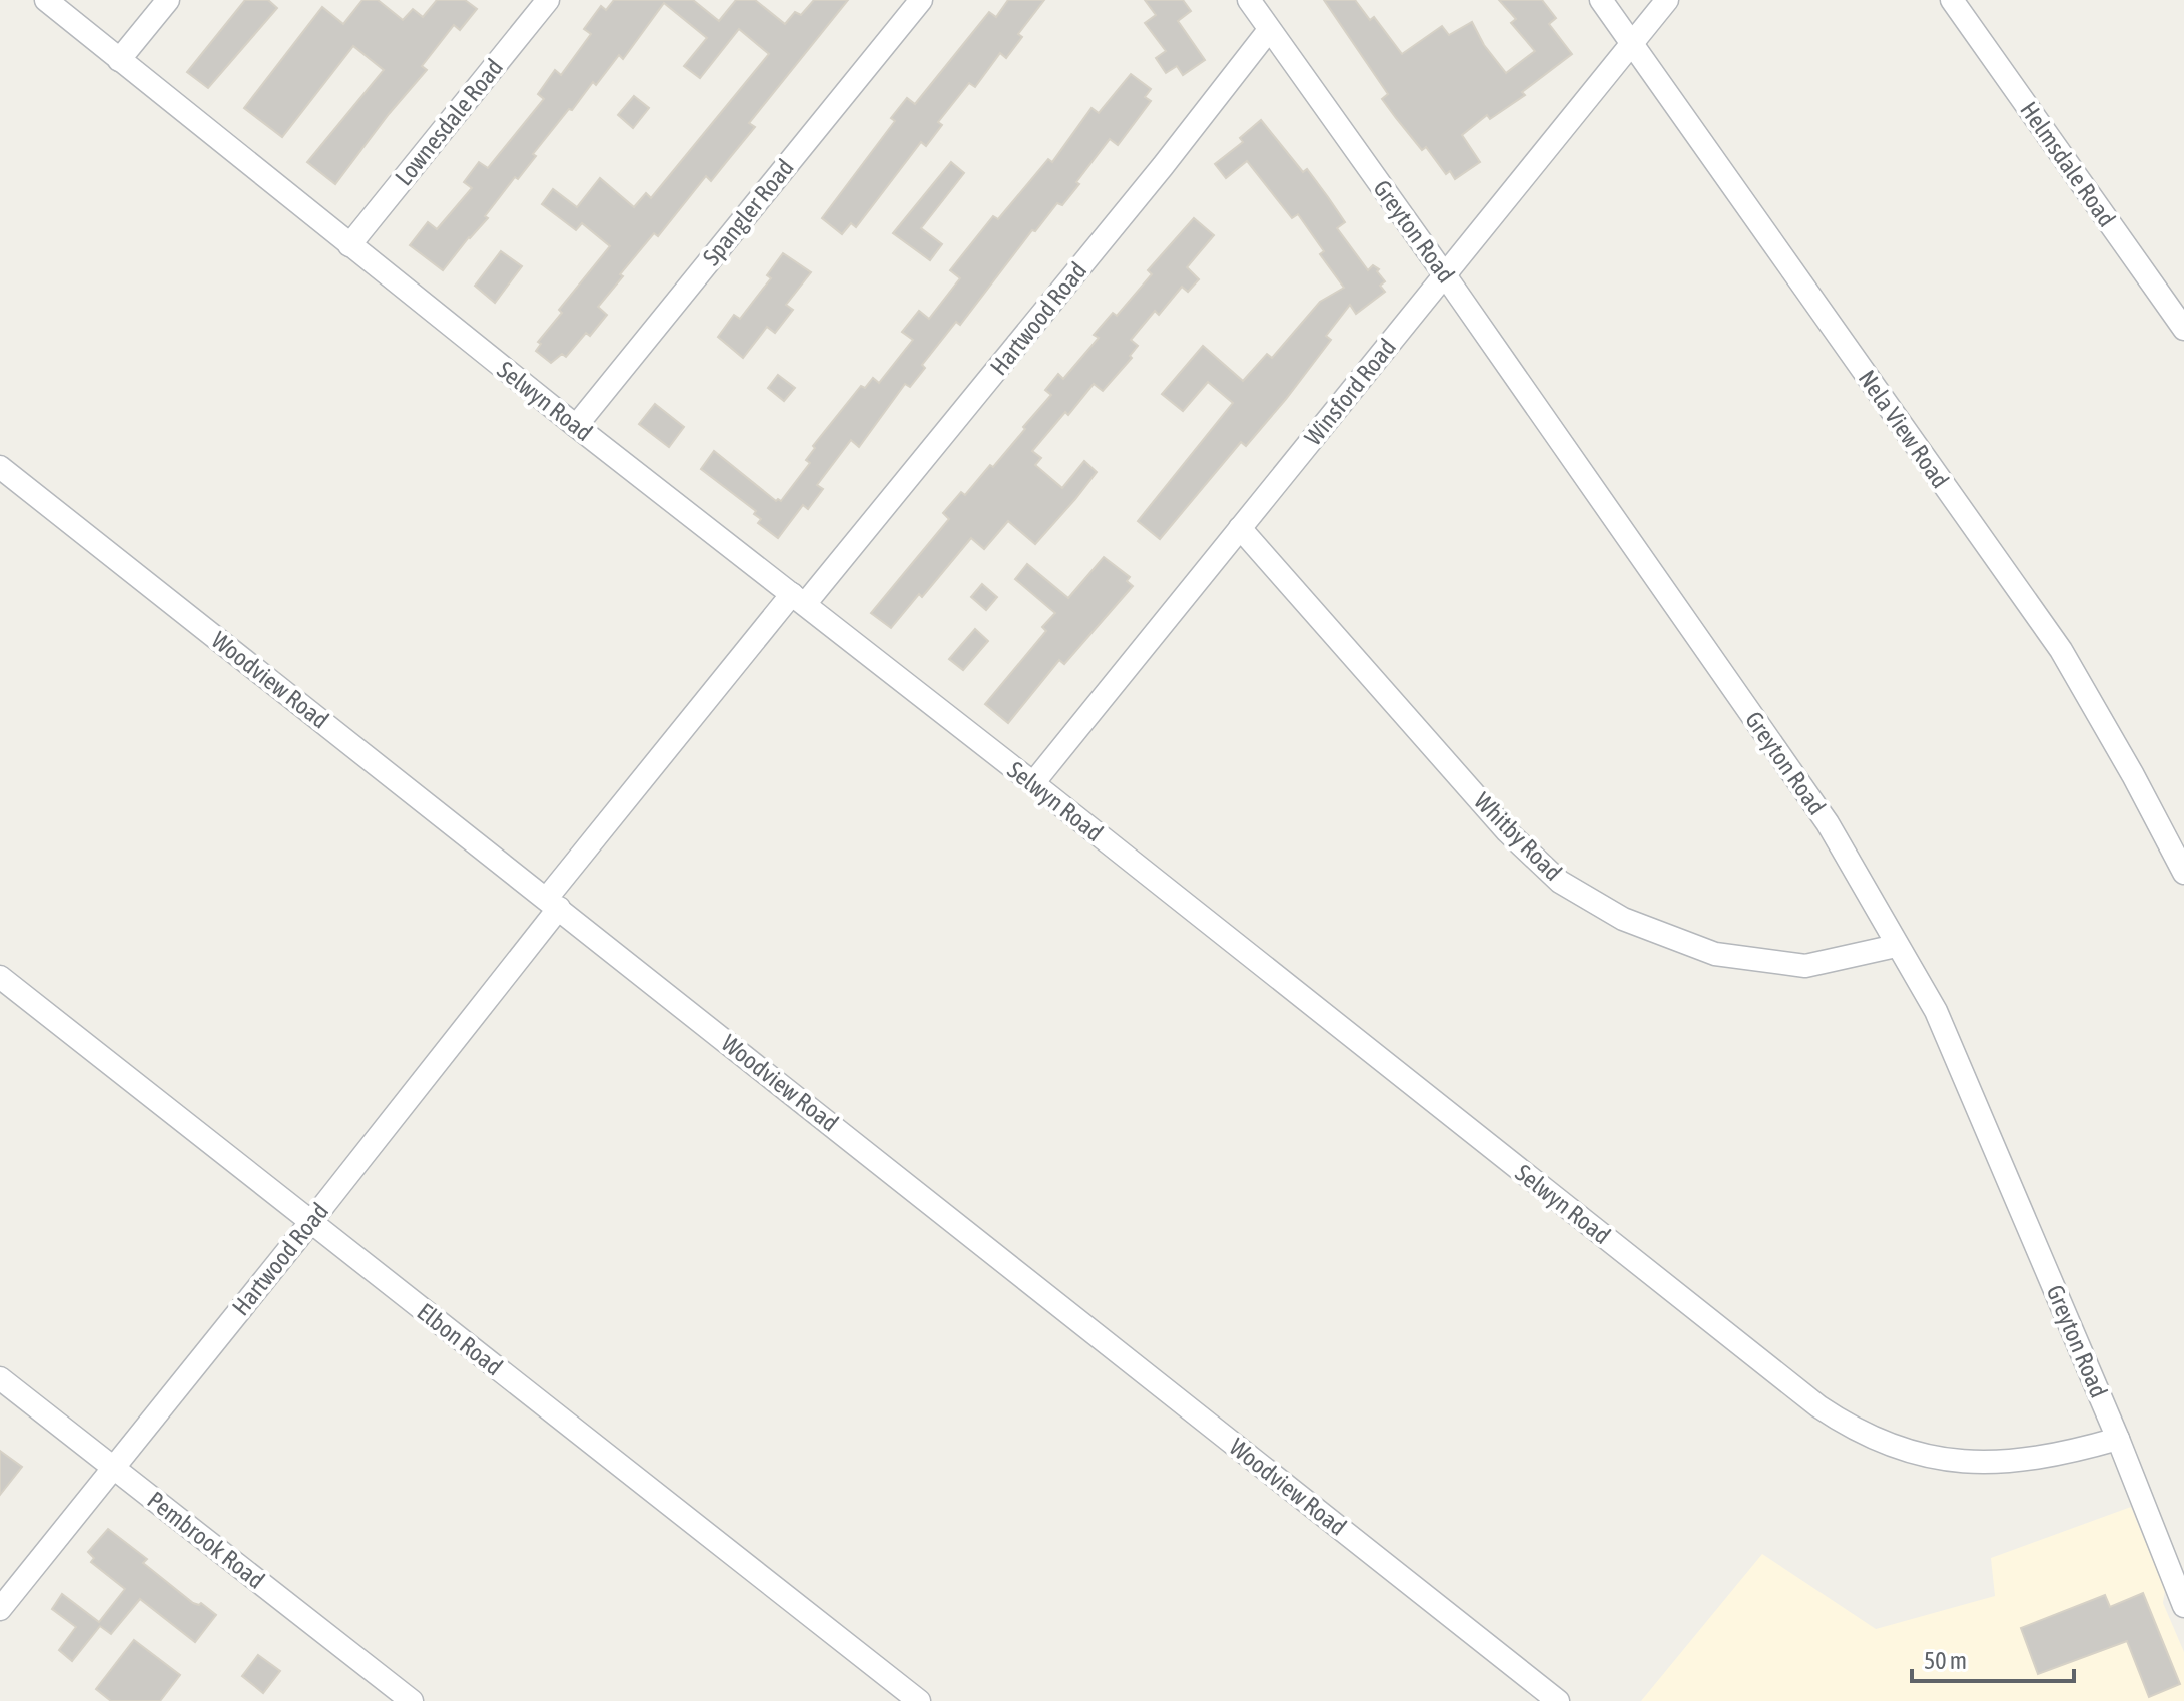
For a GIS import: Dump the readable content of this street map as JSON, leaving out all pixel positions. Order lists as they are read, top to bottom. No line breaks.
{"streets":{"street":["Lownesdale Road","Helmsdale Road","Spangler Road","Greyton Road","Hartwood Road","Winsford Road","Selwyn Road","Nela View Road","Woodview Road","Whitby Road","Elbon Road","Pembrook Road"]},"crossings":[["Lownesdale Road","Selwyn Road"],["Spangler Road","Selwyn Road"],["Greyton Road","Hartwood Road"],["Greyton Road","Winsford Road"],["Greyton Road","Selwyn Road"],["Greyton Road","Whitby Road"],["Hartwood Road","Selwyn Road"],["Hartwood Road","Woodview Road"],["Hartwood Road","Elbon Road"],["Hartwood Road","Pembrook Road"],["Winsford Road","Selwyn Road"],["Winsford Road","Nela View Road"],["Winsford Road","Whitby Road"]],"scale_bar":"50 m"}
